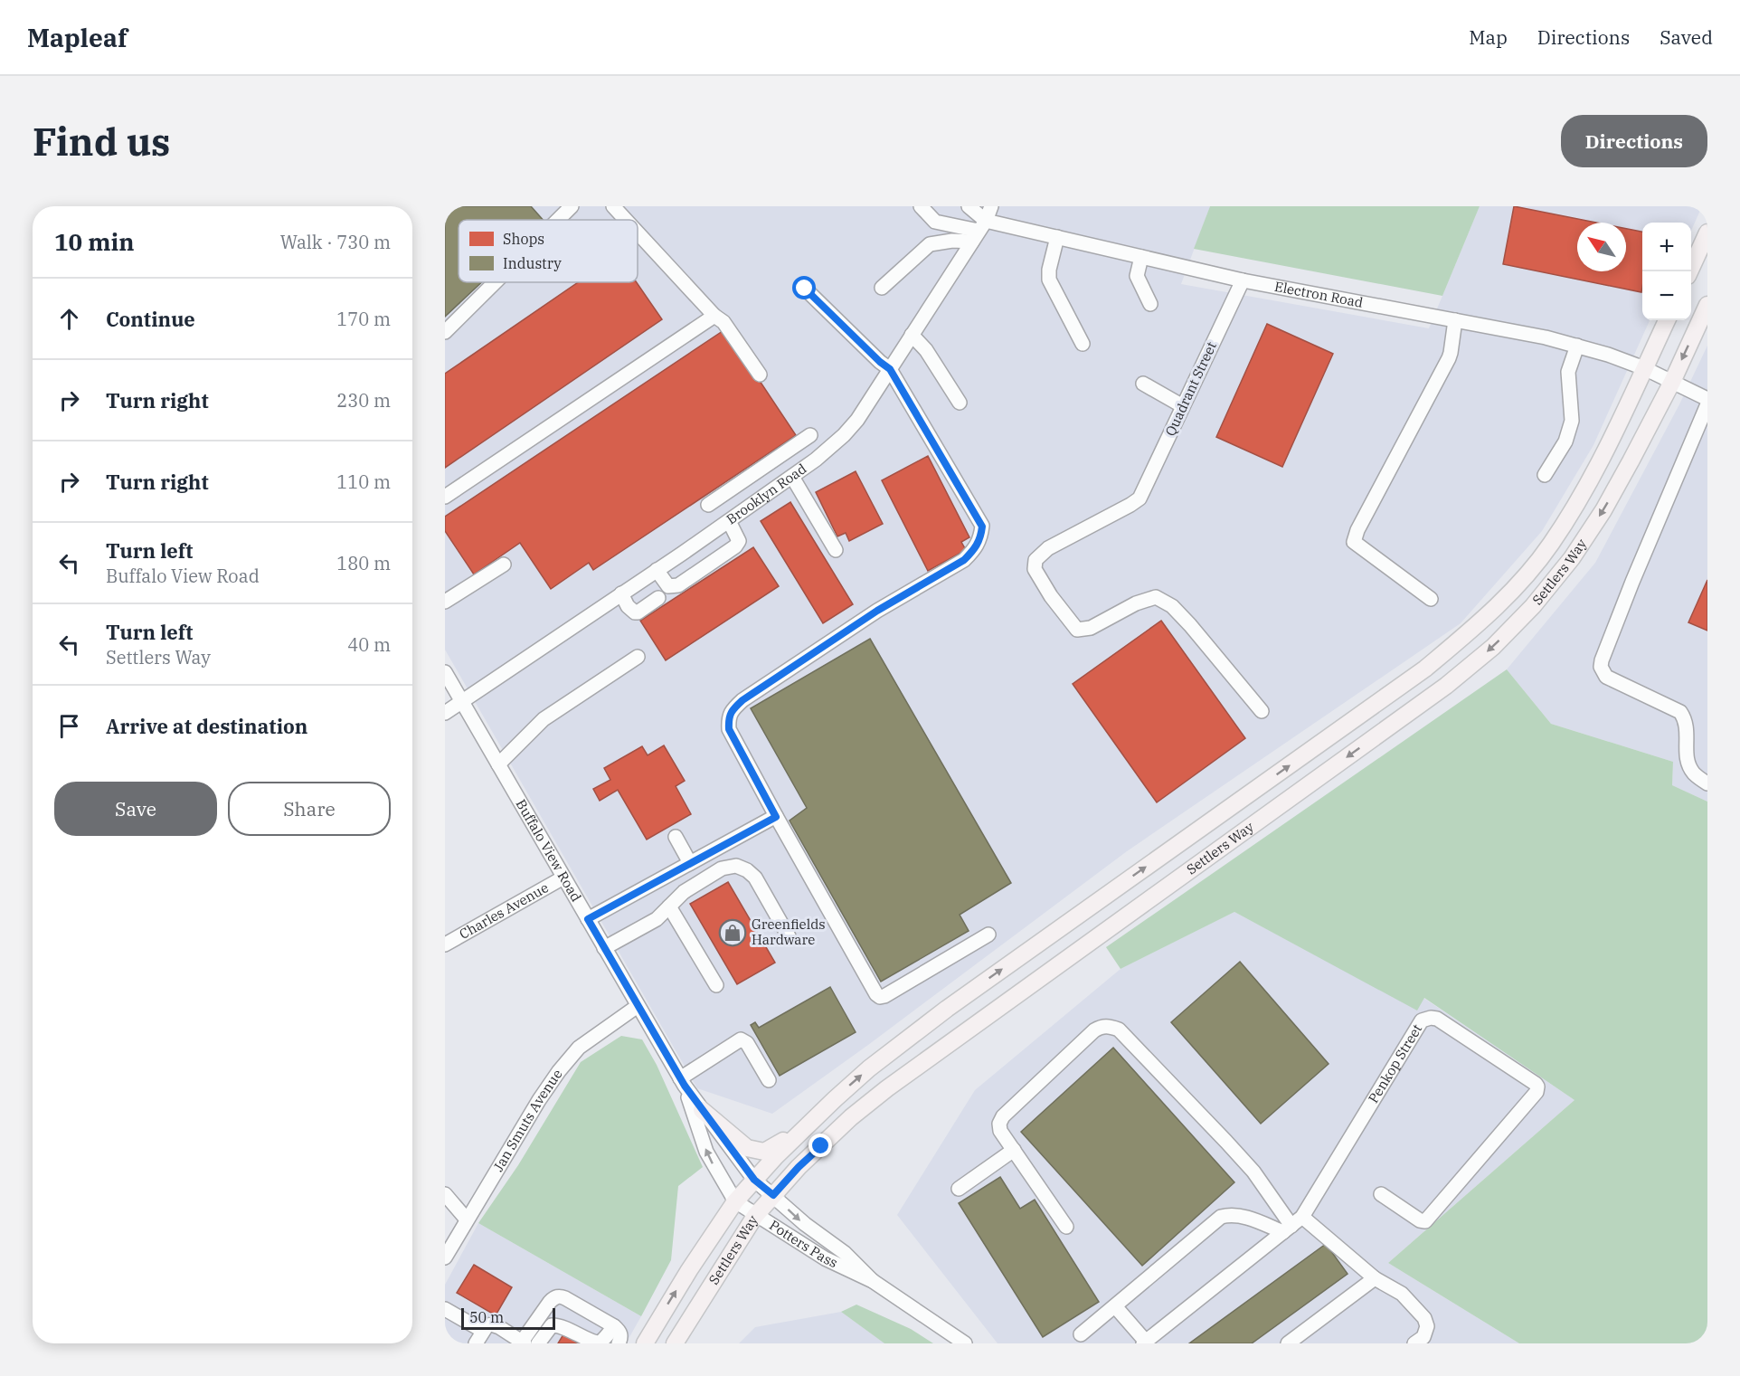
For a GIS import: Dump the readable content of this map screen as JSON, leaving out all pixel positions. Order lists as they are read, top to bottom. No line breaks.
{"streets":{"main road":["Settlers Way"],"street":["Electron Road","Quadrant Street","Brooklyn Road","Buffalo View Road","Charles Avenue","Penkop Street","Jan Smuts Avenue","Potters Pass"]},"crossings":[["Electron Road","Quadrant Street"],["Electron Road","Brooklyn Road"],["Electron Road","Settlers Way"],["Brooklyn Road","Buffalo View Road"],["Settlers Way","Buffalo View Road"],["Settlers Way","Potters Pass"],["Buffalo View Road","Charles Avenue"],["Buffalo View Road","Jan Smuts Avenue"],["Buffalo View Road","Potters Pass"]],"places":{"shop":["Greenfields Hardware"]},"legend":["Shops","Industry"],"scale_bar":"50 m","north":"top left","page":{"header":"Mapleaf","nav":["Map","Directions","Saved"],"buttons":["Directions",["Save","Share"]],"title":"Find us","heading":["10 min","Walk · 730 m"],"map_buttons":["+","−"],"list":[["Continue","170 m"],["Turn right","230 m"],["Turn right","110 m"],["Turn left","Buffalo View Road","180 m"],["Turn left","Settlers Way","40 m"],"Arrive at destination"],"scale":"50 m"}}
